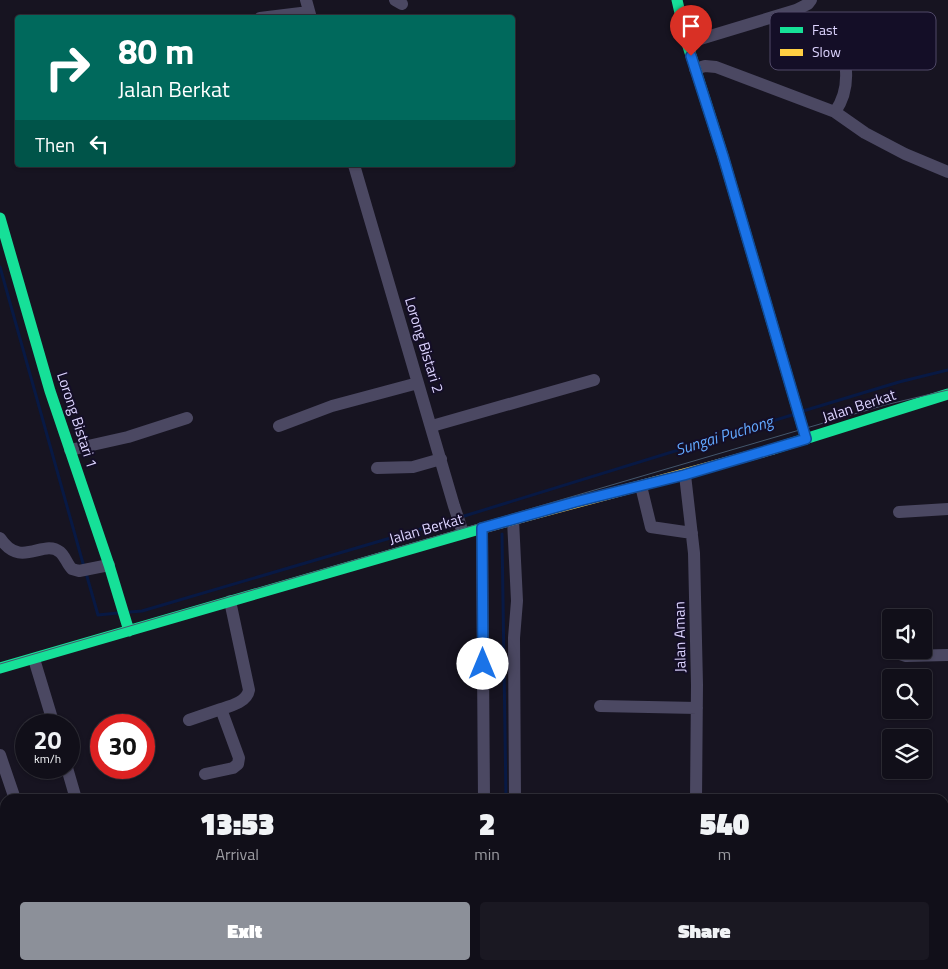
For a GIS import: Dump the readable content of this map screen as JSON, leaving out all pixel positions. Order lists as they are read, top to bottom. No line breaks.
{"streets":{"street":["Lorong Bistari 2","Jalan Berkat","Lorong Bistari 1","Jalan Aman"]},"crossings":[["Lorong Bistari 2","Jalan Berkat"],["Jalan Berkat","Lorong Bistari 1"],["Jalan Berkat","Jalan Aman"]],"water":["Sungai Puchong"],"legend":["Fast","Slow"],"page":{"turn":["80 m","Jalan Berkat"],"then":"Then","speed":"20 km/h","limit":"30","eta":["13:53","Arrival","2","min","540","m"],"buttons":["Exit","Share"]}}
